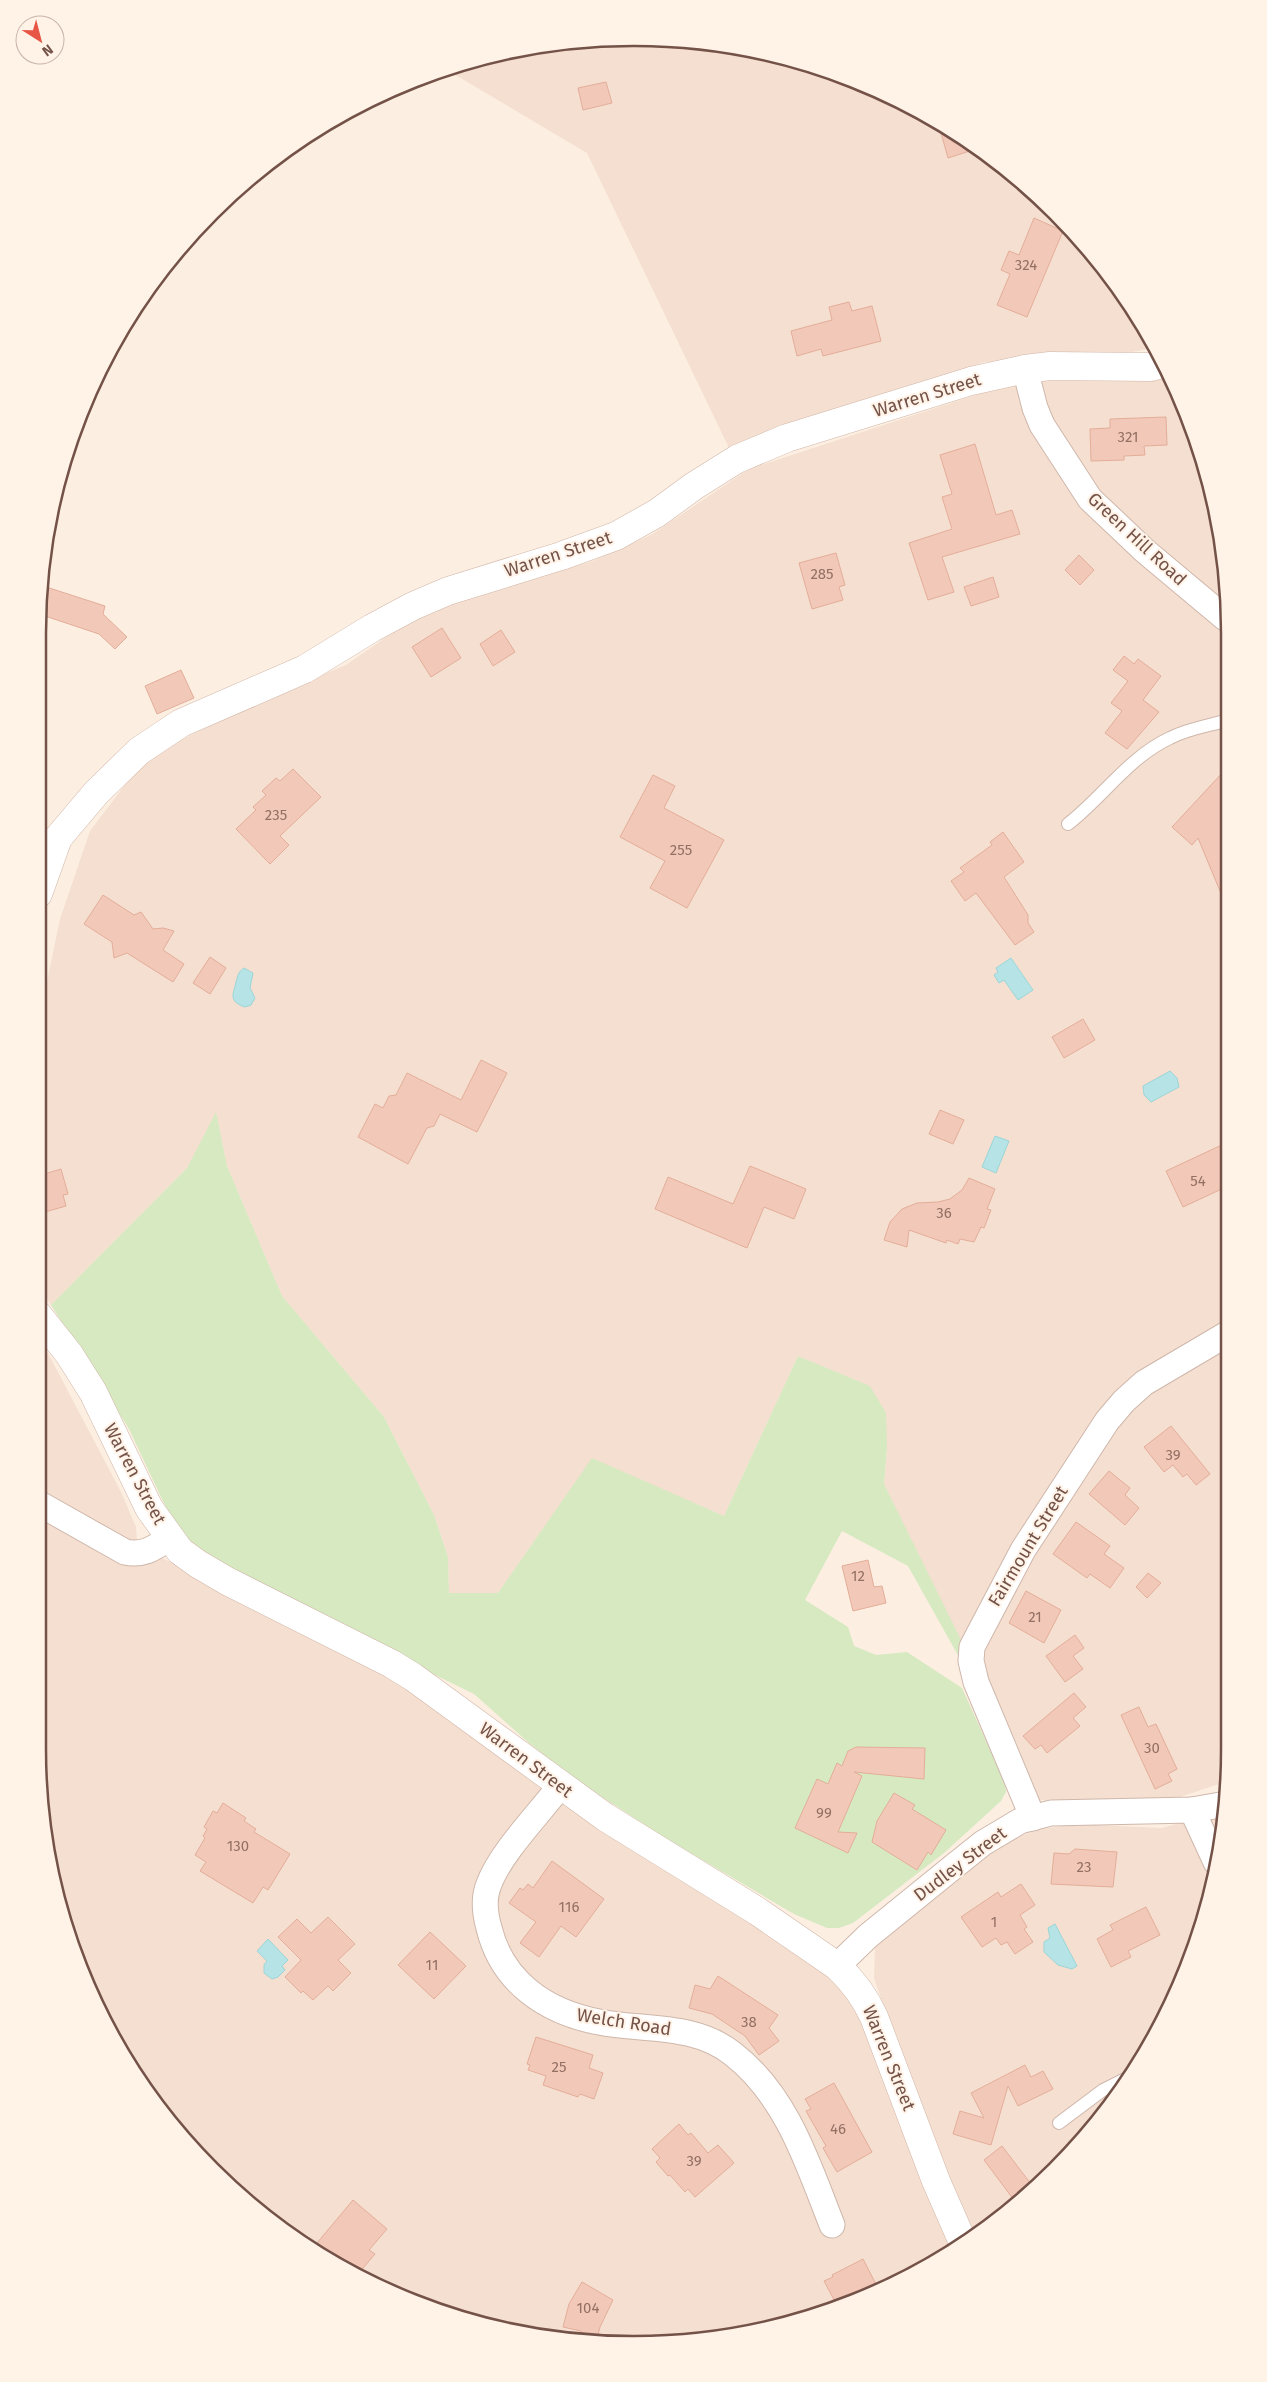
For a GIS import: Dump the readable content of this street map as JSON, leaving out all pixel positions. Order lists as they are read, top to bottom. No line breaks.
{"streets":{"street":["Warren Street","Green Hill Road","Fairmount Street","Dudley Street","Welch Road"]},"crossings":[["Warren Street","Green Hill Road"],["Warren Street","Dudley Street"],["Warren Street","Welch Road"],["Fairmount Street","Dudley Street"]],"house_numbers":["324","321","285","235","255","54","36","39","12","21","30","99","130","23","116","1","11","38","25","46","39","104"],"north":"bottom right"}
